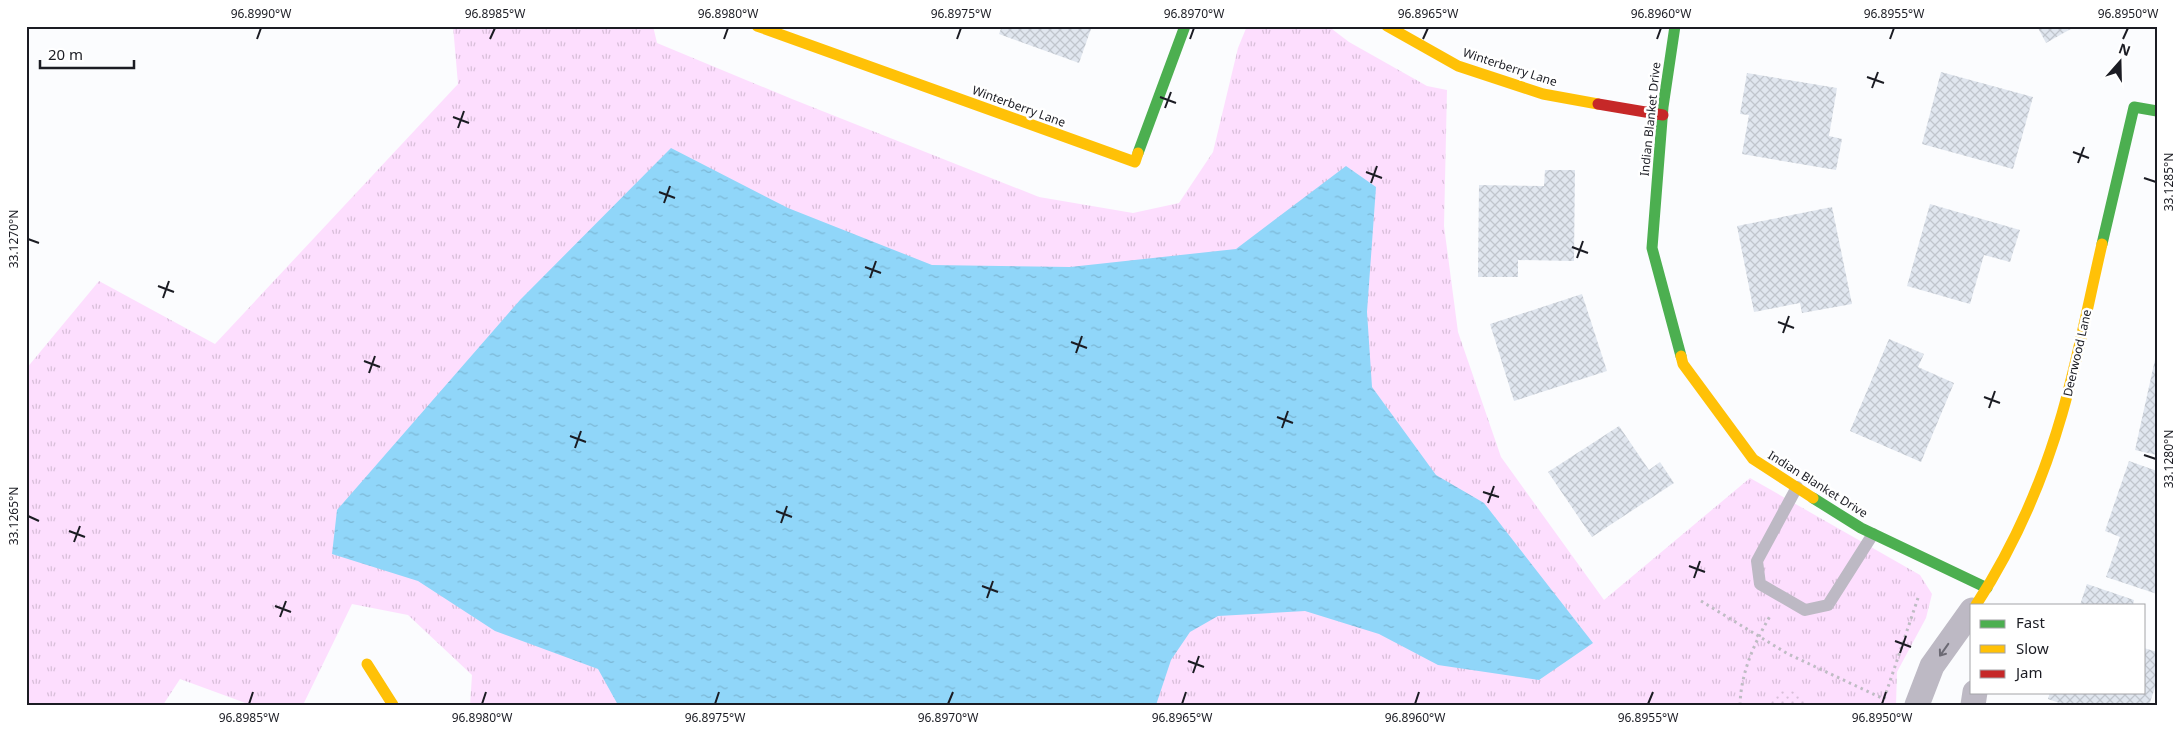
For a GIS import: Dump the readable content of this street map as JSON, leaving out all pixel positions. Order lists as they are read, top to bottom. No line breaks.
{"streets":{"street":["Winterberry Lane","Indian Blanket Drive","Deerwood Lane"]},"crossings":[["Winterberry Lane","Indian Blanket Drive"],["Indian Blanket Drive","Deerwood Lane"]],"legend":["Fast","Slow","Jam"],"scale_bar":"20 m","north":"top","coordinates":["96.8990°W","96.8985°W","96.8980°W","96.8975°W","96.8970°W","96.8965°W","96.8960°W","96.8955°W","96.8950°W","33.1285°N","33.1270°N","33.1280°N","33.1265°N"]}
